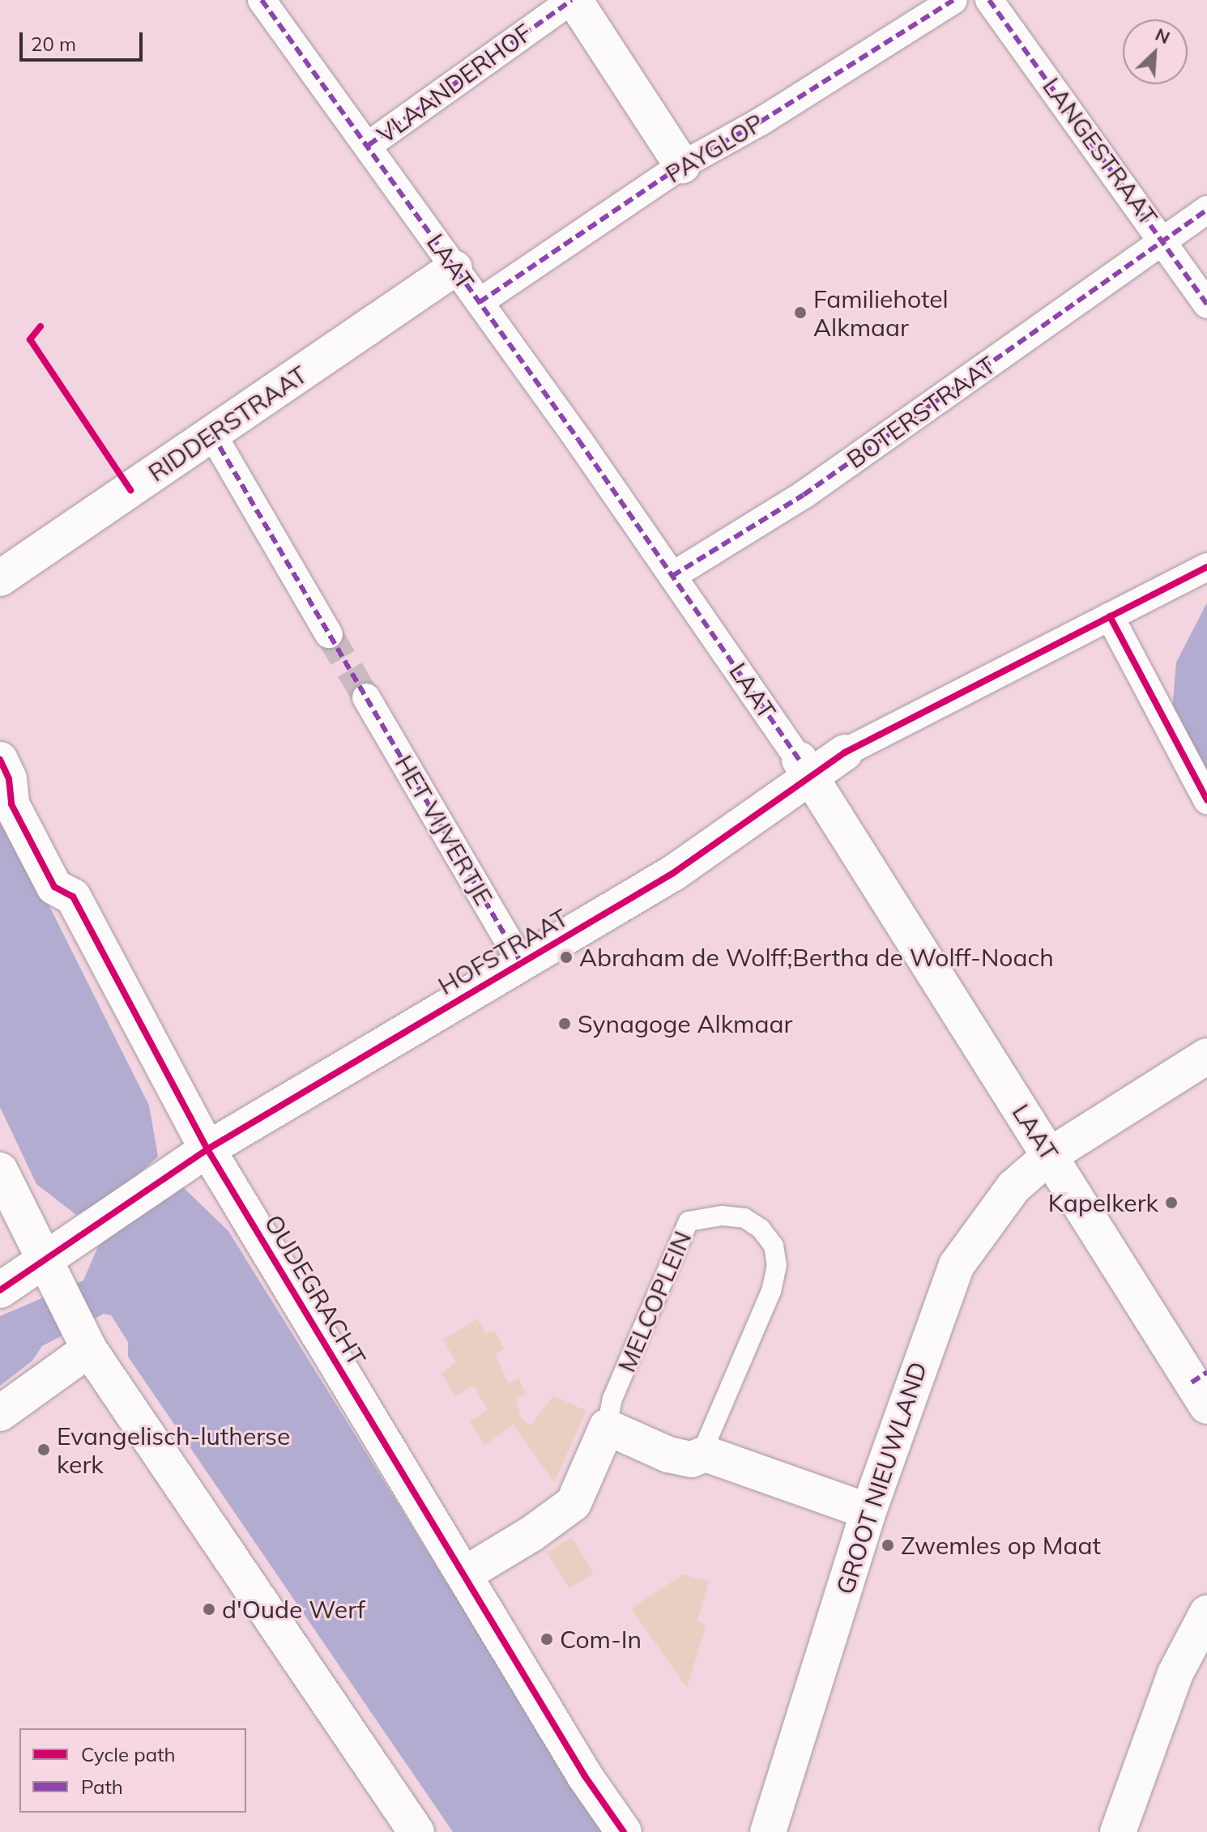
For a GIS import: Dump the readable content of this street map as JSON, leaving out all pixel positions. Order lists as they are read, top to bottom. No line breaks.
{"streets":{"street":["VLAANDERHOF","PAYGLOP","LANGESTRAAT","LAAT","BOTERSTRAAT","RIDDERSTRAAT","HET VIJVERTJE","HOFSTRAAT","OUDEGRACHT","MELCOPLEIN","GROOT NIEUWLAND"]},"crossings":[["VLAANDERHOF","LAAT"],["PAYGLOP","LAAT"],["LANGESTRAAT","BOTERSTRAAT"],["LAAT","BOTERSTRAAT"],["LAAT","RIDDERSTRAAT"],["LAAT","HOFSTRAAT"],["LAAT","GROOT NIEUWLAND"],["HET VIJVERTJE","HOFSTRAAT"],["HOFSTRAAT","OUDEGRACHT"],["OUDEGRACHT","MELCOPLEIN"]],"places":["Familiehotel Alkmaar","Abraham de Wolff;Bertha de Wolff-Noach","Synagoge Alkmaar","Kapelkerk","Evangelisch-lutherse kerk","Zwemles op Maat","d'Oude Werf","Com-In"],"legend":["Cycle path","Path"],"scale_bar":"20 m","north":"top right"}
